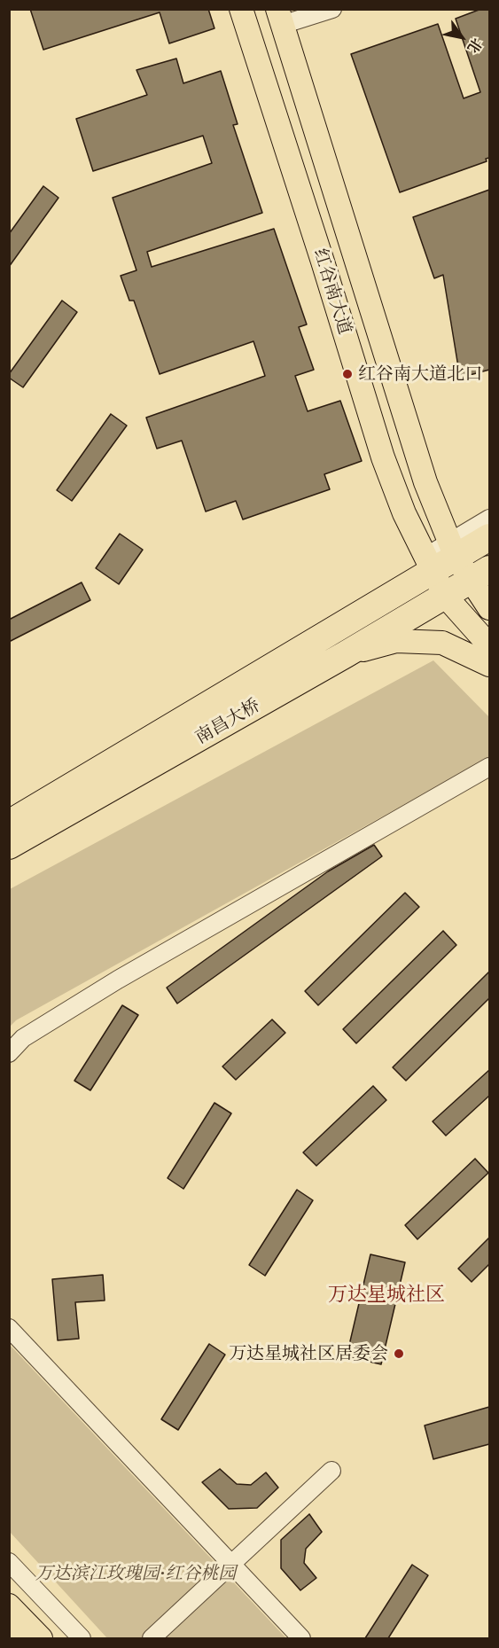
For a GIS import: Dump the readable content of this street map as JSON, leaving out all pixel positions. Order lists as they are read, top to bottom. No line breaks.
{"streets":{"highway":["南昌大桥"],"main road":["红谷南大道"]},"crossings":[["红谷南大道","南昌大桥"]],"districts":["万达星城社区"],"parks":["万达滨江玫瑰园·红谷桃园"],"places":["红谷南大道北口","万达星城社区居委会"],"north":"bottom right"}
